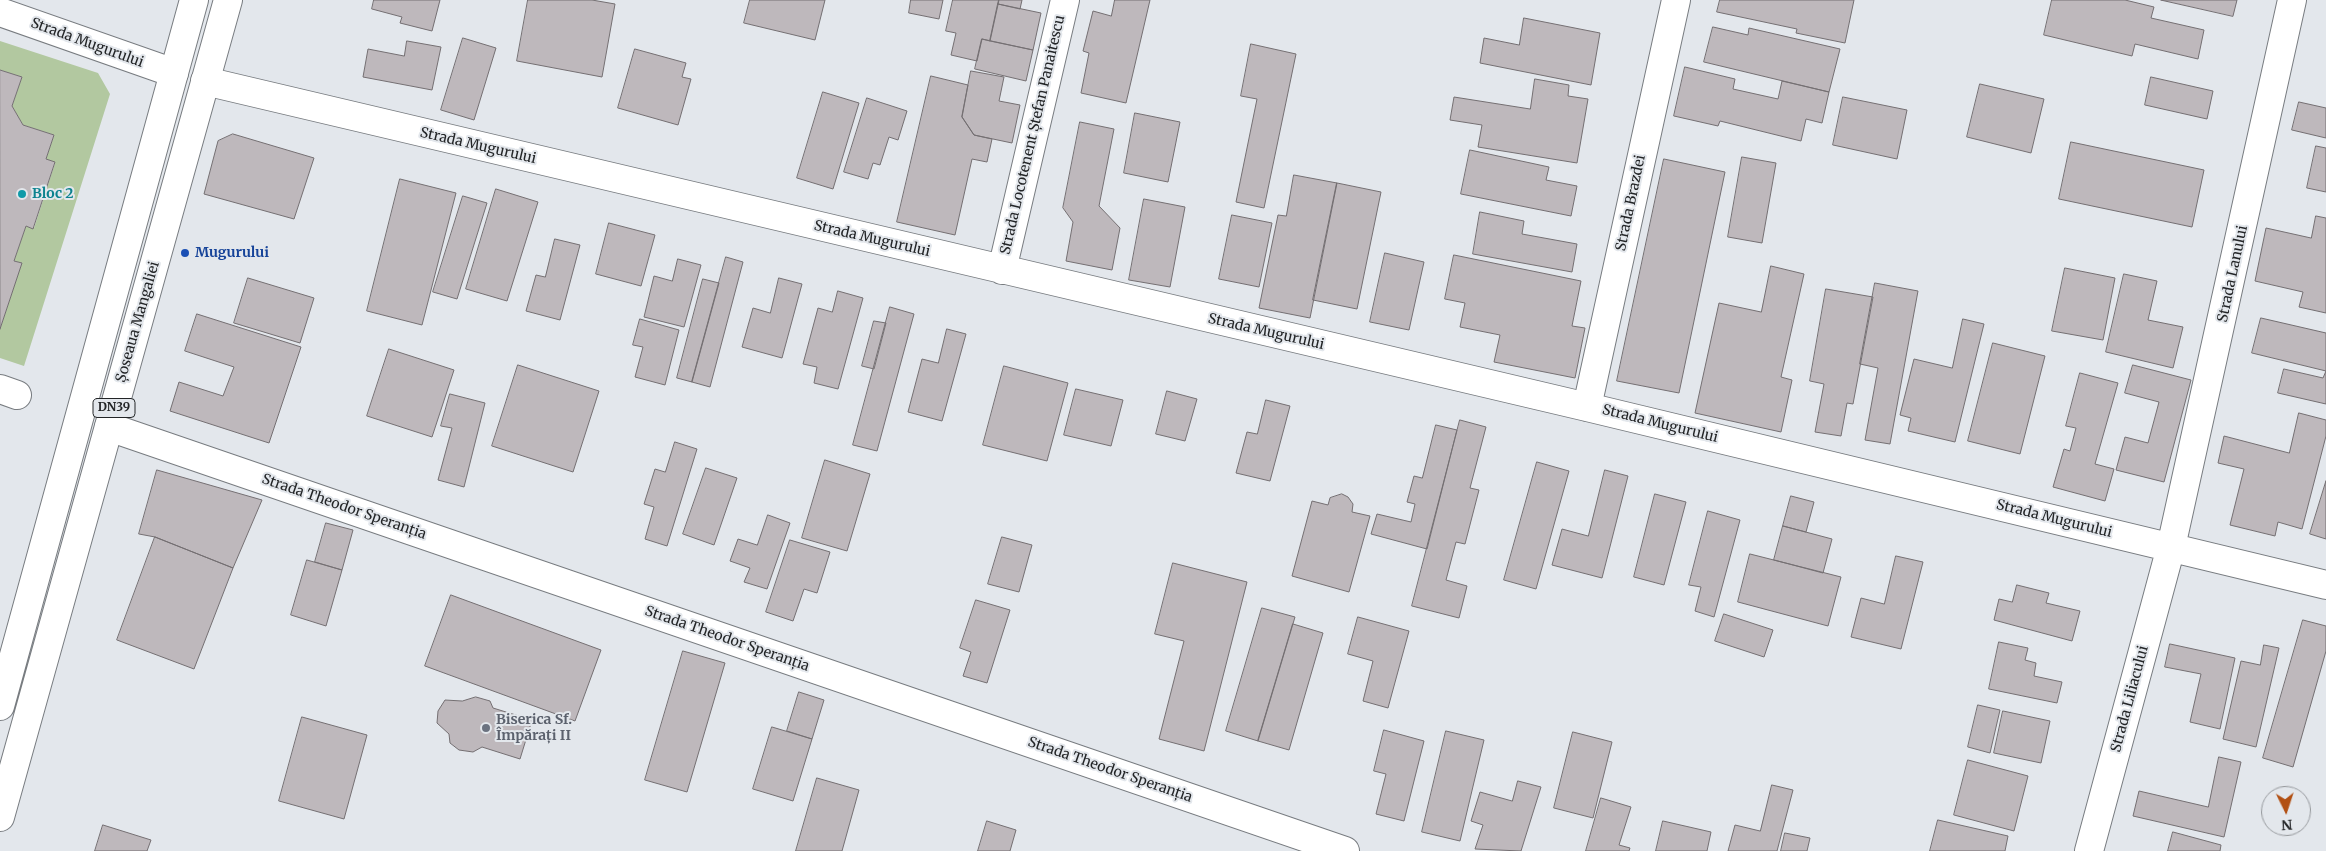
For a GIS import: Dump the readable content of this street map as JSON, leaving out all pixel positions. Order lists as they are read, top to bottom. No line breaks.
{"streets":{"street":["Strada Mugurului","Strada Locotenent Ștefan Panaitescu","Strada Brazdei","Strada Lanului","Șoseaua Mangaliei","DN39","Strada Theodor Speranția","Strada Liliacului"]},"crossings":[["Strada Mugurului","Strada Locotenent Ștefan Panaitescu"],["Strada Mugurului","Strada Brazdei"],["Strada Mugurului","Strada Lanului"],["Strada Mugurului","Șoseaua Mangaliei"],["Strada Mugurului","DN39"],["Strada Mugurului","Strada Liliacului"],["Strada Lanului","Strada Liliacului"],["Șoseaua Mangaliei","Strada Theodor Speranția"]],"places":["Bloc 2","Mugurului","Biserica Sf. Împărați II"],"north":"bottom"}
